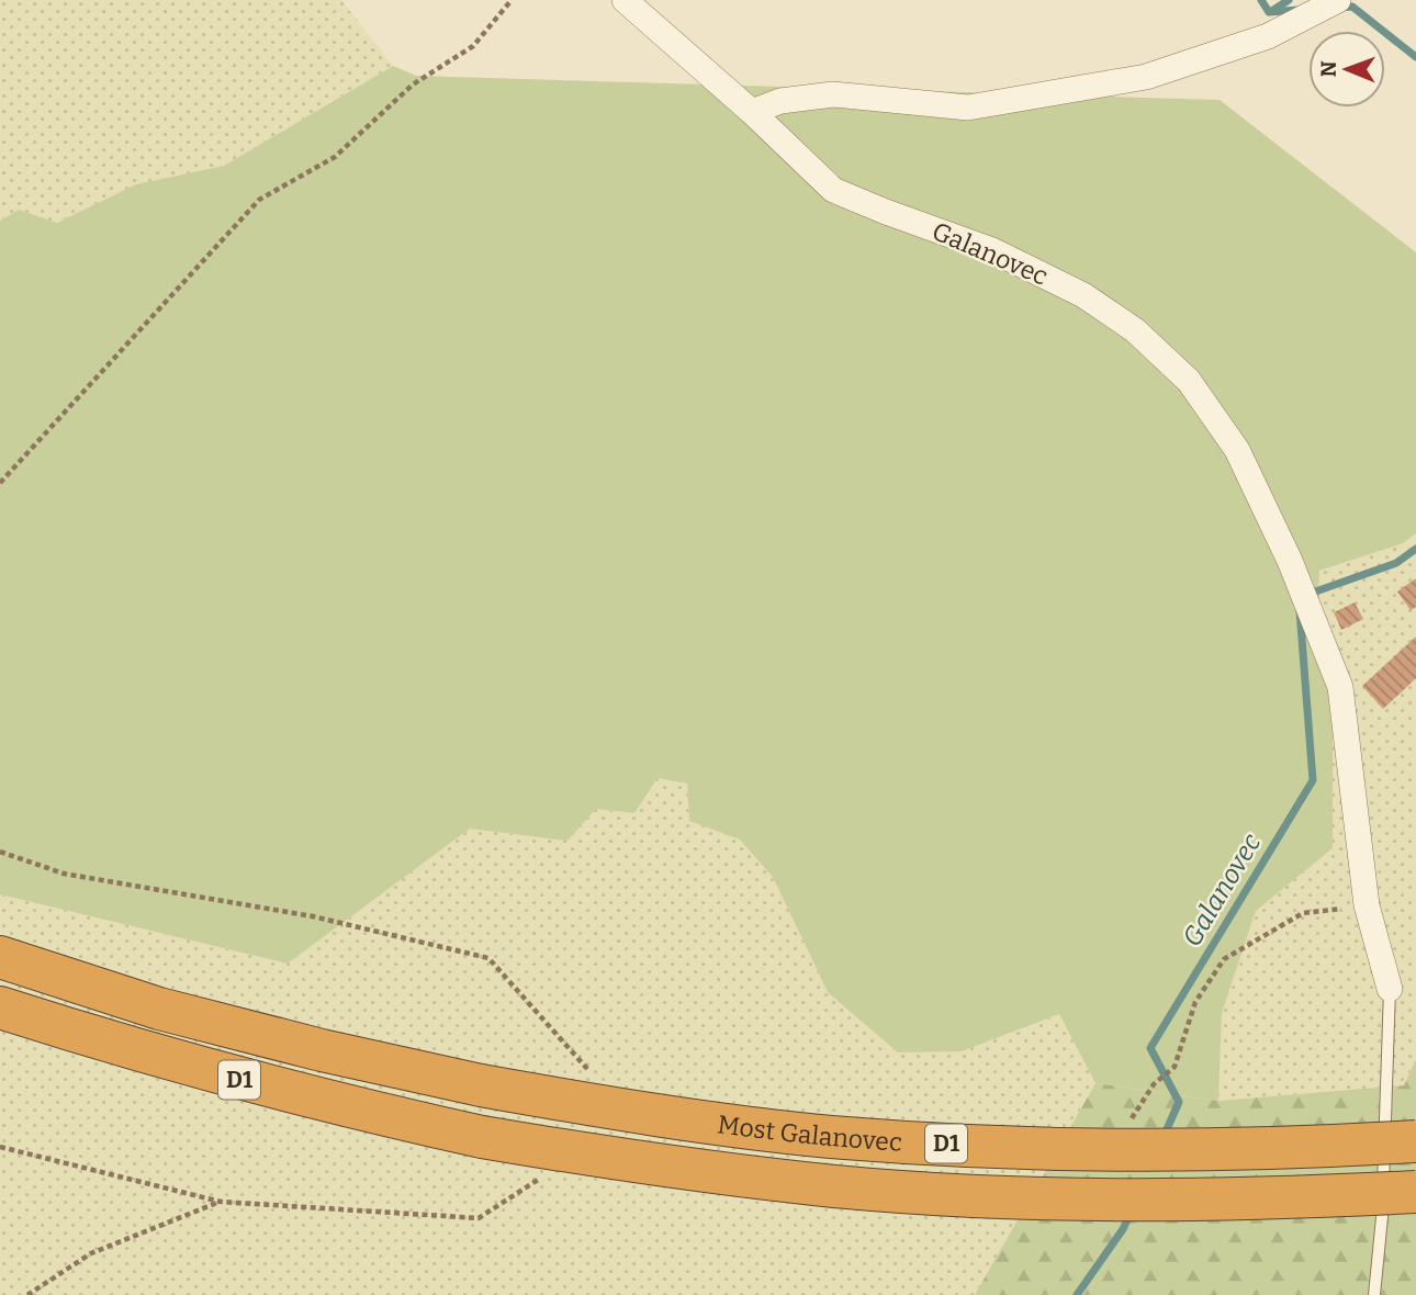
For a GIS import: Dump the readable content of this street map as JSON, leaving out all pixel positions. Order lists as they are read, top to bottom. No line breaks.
{"streets":{"highway":["D1","Most Galanovec"],"street":["Galanovec"]},"water":["Galanovec"],"north":"left"}
